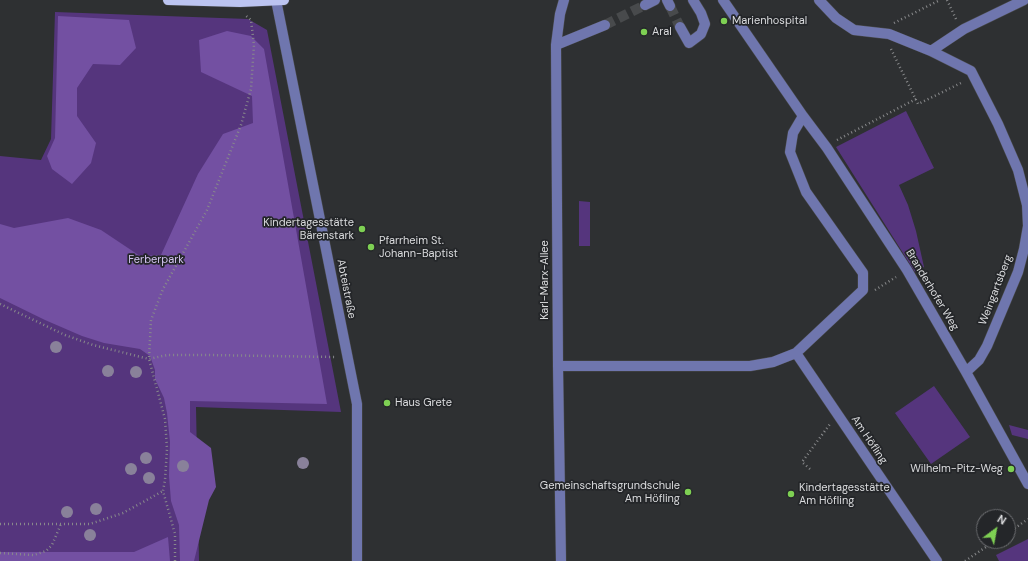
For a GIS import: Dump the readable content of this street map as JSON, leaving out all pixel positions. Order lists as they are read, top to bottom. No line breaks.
{"streets":{"street":["Karl-Marx-Allee","Abteistraße","Branderhofer Weg","Weingartsberg","Am Höfling"]},"crossings":[["Branderhofer Weg","Weingartsberg"]],"parks":["Ferberpark"],"places":["Marienhospital","Aral","Kindertagesstätte Bärenstark","Pfarrheim St. Johann-Baptist","Haus Grete","Wilhelm-Pitz-Weg","Gemeinschaftsgrundschule Am Höfling","Kindertagesstätte Am Höfling"],"north":"top right"}
